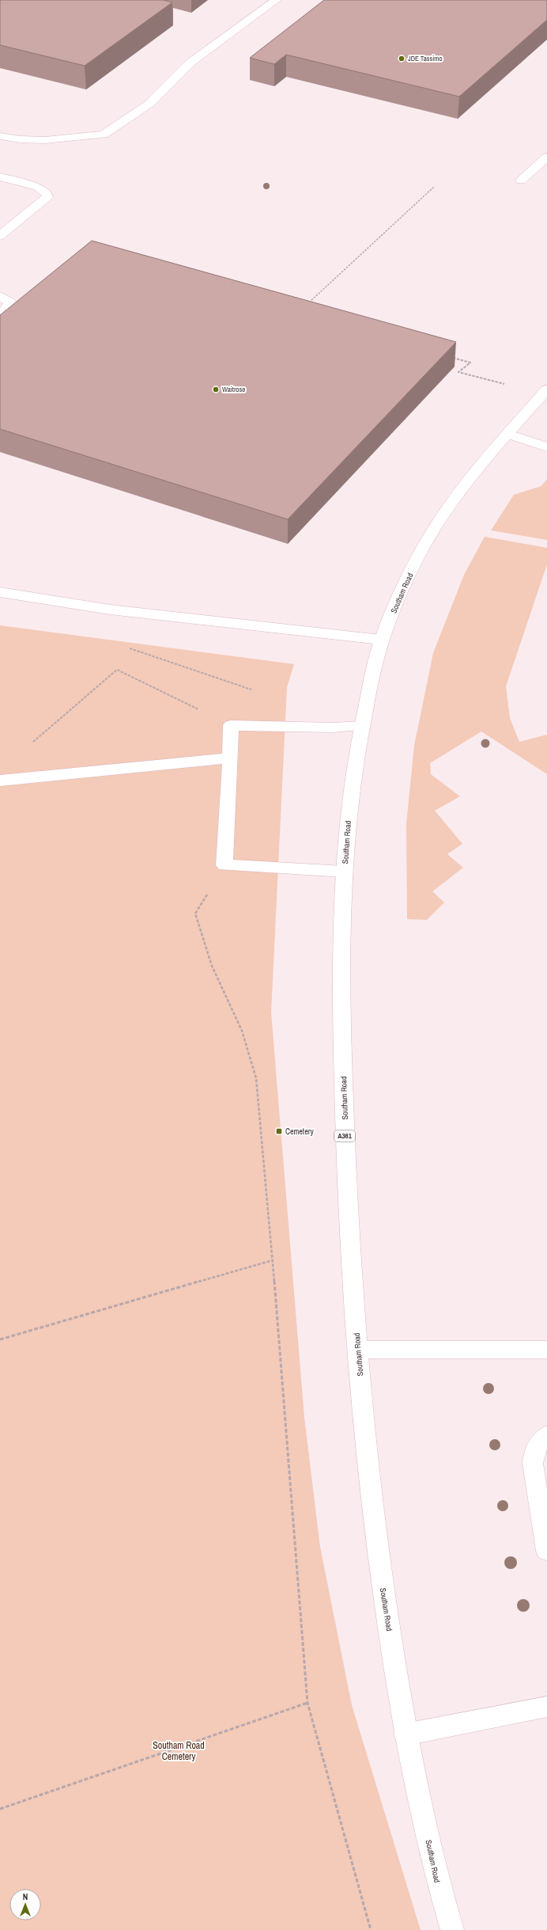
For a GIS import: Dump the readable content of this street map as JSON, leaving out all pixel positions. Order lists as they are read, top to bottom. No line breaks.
{"streets":{"main road":["Southam Road","A361"]},"parks":["Southam Road Cemetery"],"places":{"other":["JDE Tassimo","Waitrose"],"transit":["Cemetery"]},"north":"top"}
